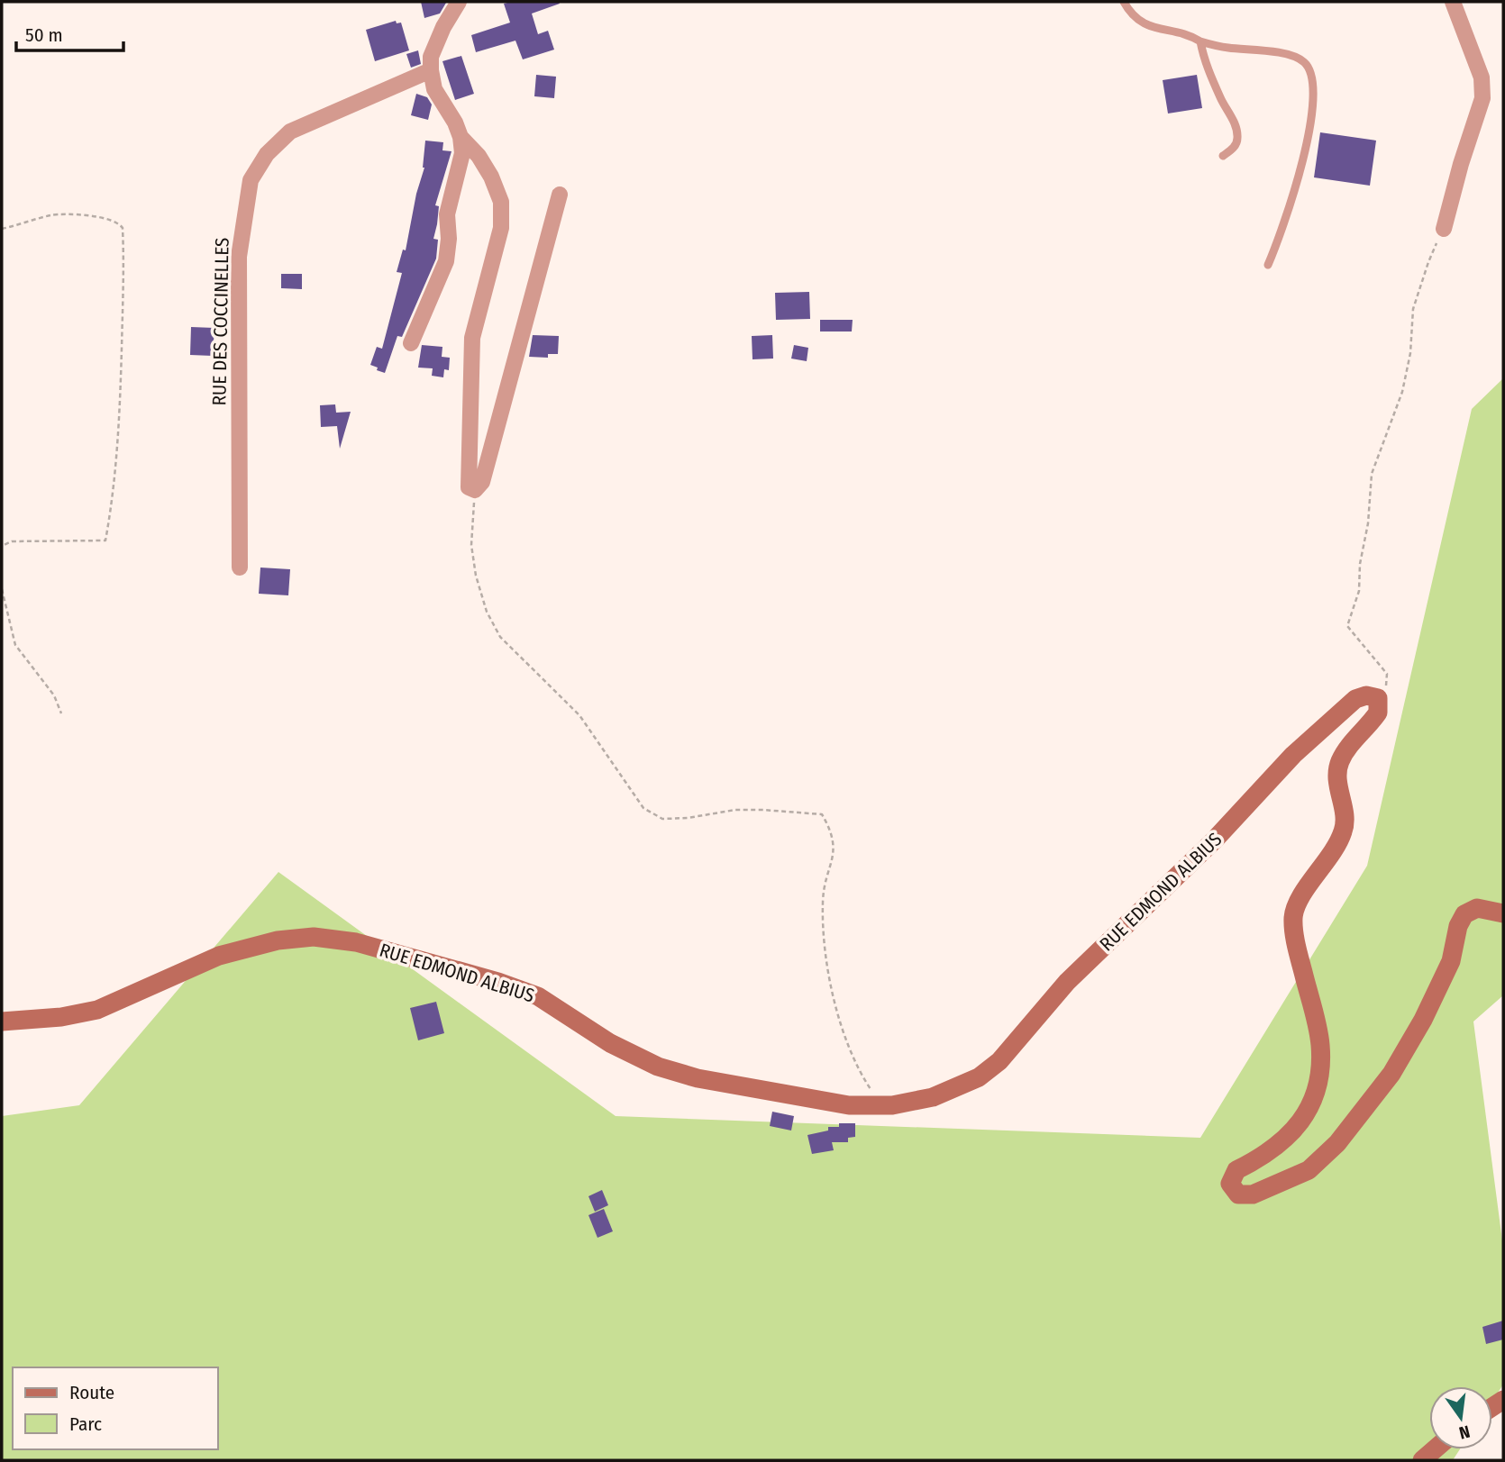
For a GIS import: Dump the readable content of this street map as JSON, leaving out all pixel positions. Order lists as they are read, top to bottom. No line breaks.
{"streets":{"main road":["RUE EDMOND ALBIUS"],"street":["RUE DES COCCINELLES"]},"legend":["Route","Parc"],"scale_bar":"50 m","north":"bottom"}
